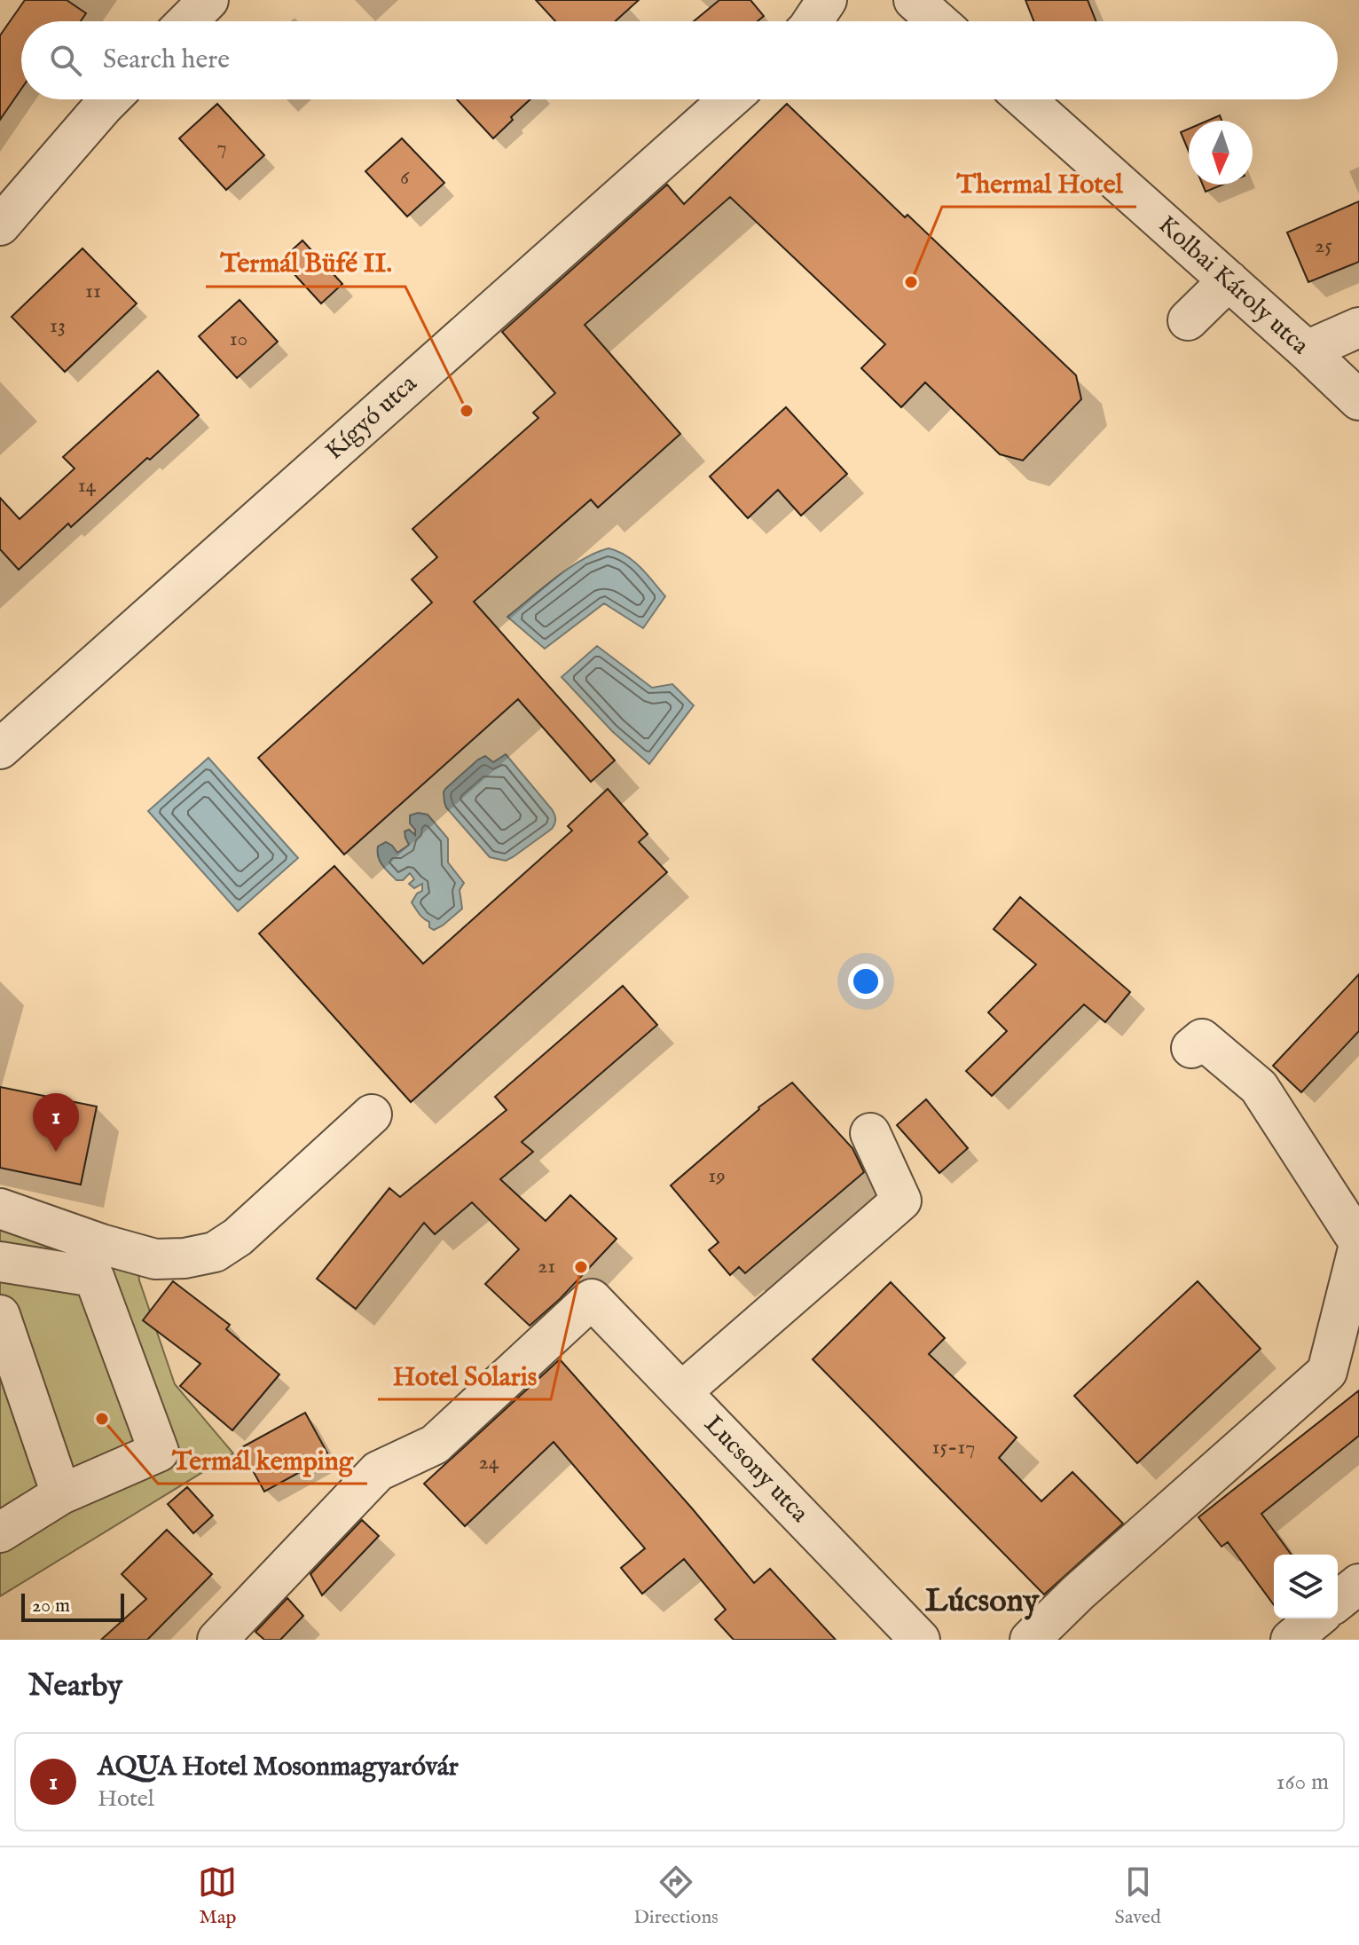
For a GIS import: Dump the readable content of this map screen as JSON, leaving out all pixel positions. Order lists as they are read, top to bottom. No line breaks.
{"streets":{"street":["Kolbai Károly utca","Kígyó utca","Lucsony utca"]},"districts":["Lúcsony"],"places":["Thermal Hotel","Termál Büfé II.","Hotel Solaris","Termál kemping"],"house_numbers":["7","6","25","11","13","10","14","19","21","15-17","24"],"scale_bar":"20 m","north":"bottom","page":{"search":"Search here","pins":"1","scale":"20 m","heading":"Nearby","list":[{"mark":"1","name":"AQUA Hotel Mosonmagyaróvár","note":"Hotel","value":"160 m"}],"nav":["Map","Directions","Saved"]}}
